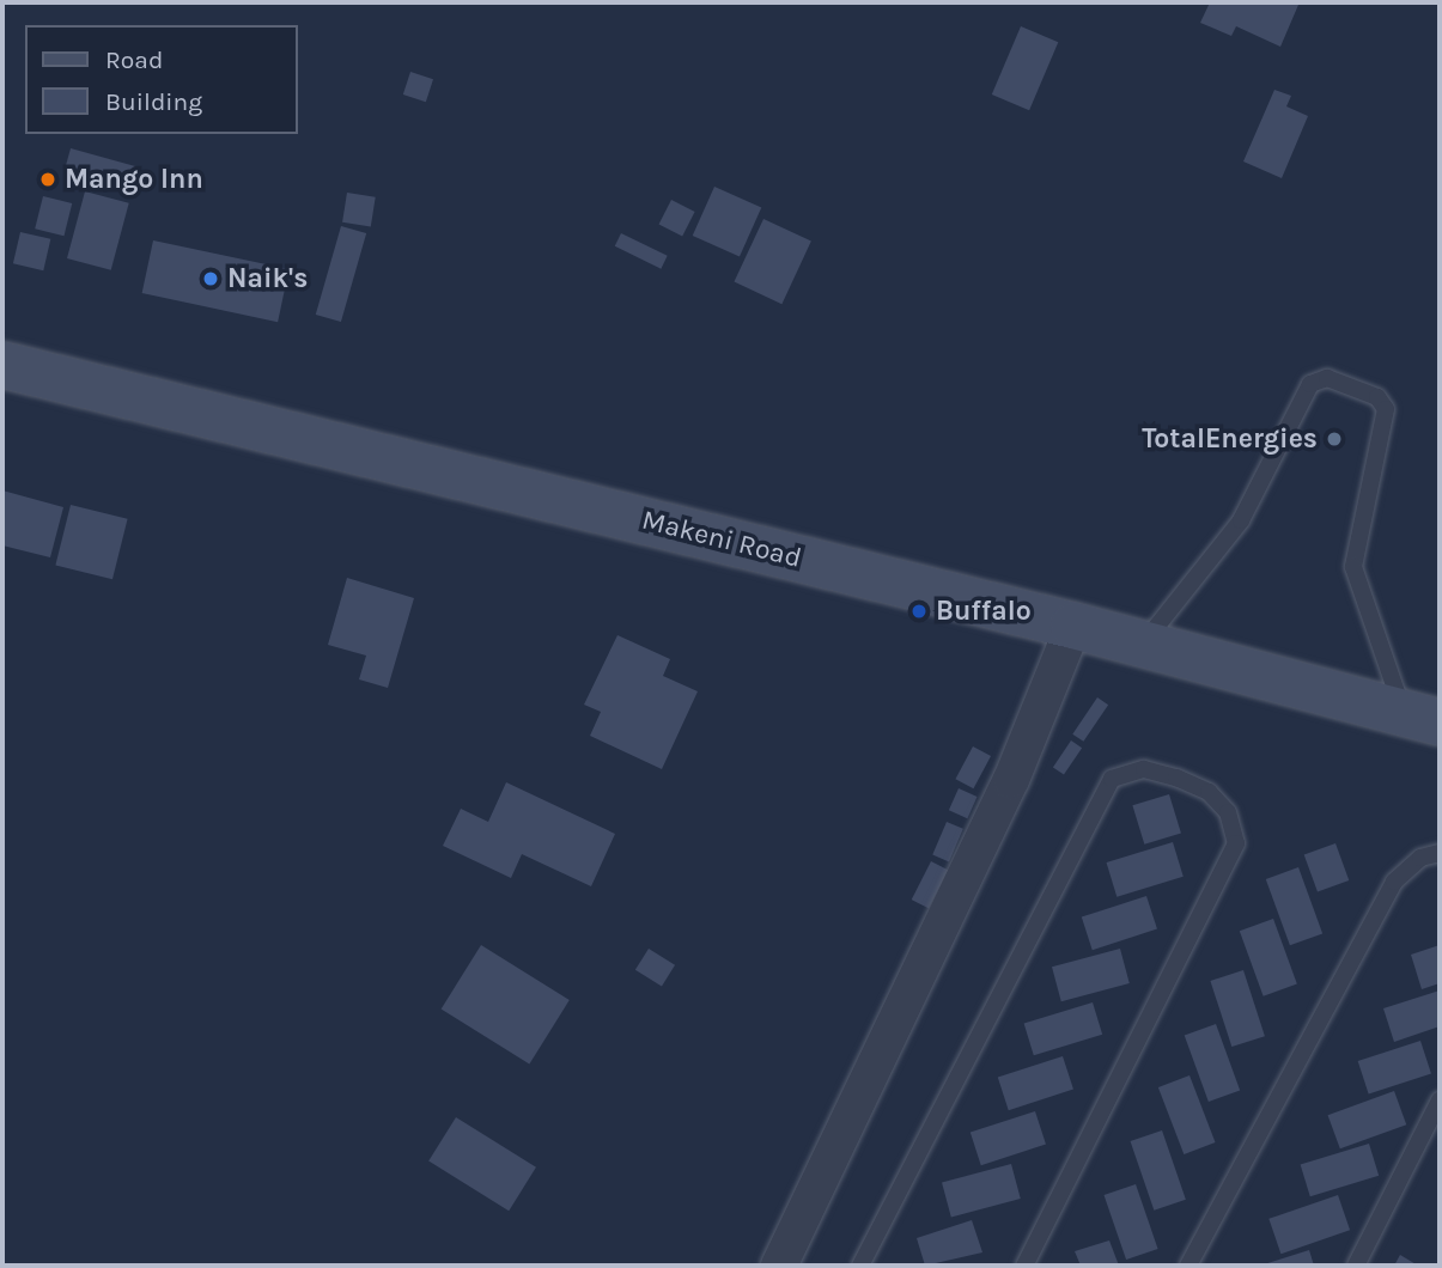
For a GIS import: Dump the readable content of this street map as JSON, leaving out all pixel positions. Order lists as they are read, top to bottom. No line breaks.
{"streets":{"main road":["Makeni Road"]},"places":["Mango Inn","Naik's","TotalEnergies","Buffalo"],"legend":["Road","Building"]}
